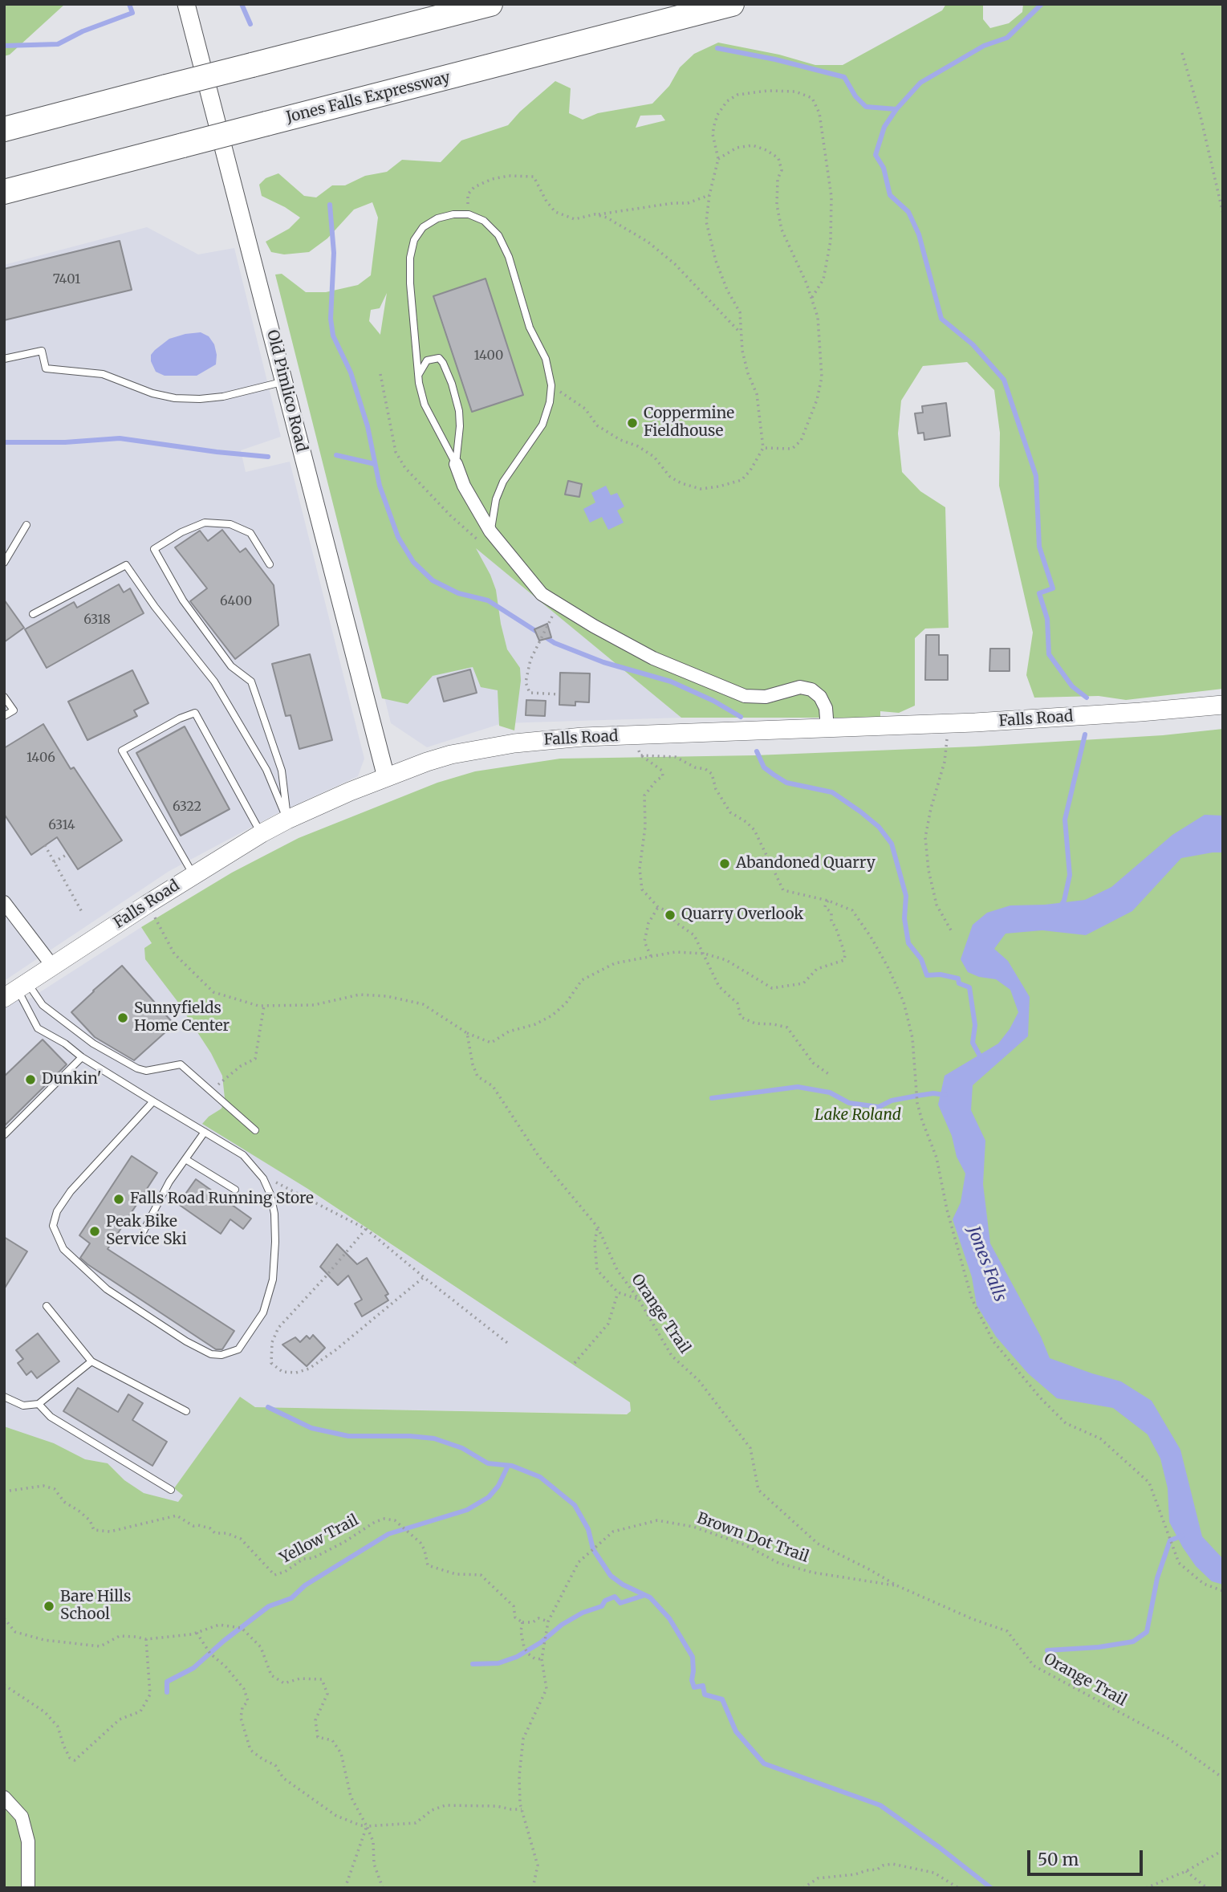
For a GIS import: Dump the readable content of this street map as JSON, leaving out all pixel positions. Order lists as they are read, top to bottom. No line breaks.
{"streets":{"highway":["Jones Falls Expressway"],"main road":["Falls Road"],"street":["Old Pimlico Road"],"path":["Orange Trail","Brown Dot Trail","Yellow Trail"]},"crossings":[["Old Pimlico Road","Falls Road"],["Orange Trail","Brown Dot Trail"]],"water":["Jones Falls"],"parks":["Lake Roland"],"places":["Coppermine Fieldhouse","Abandoned Quarry","Quarry Overlook","Sunnyfields Home Center","Dunkin'","Falls Road Running Store","Peak Bike Service Ski","Bare Hills School"],"house_numbers":["7401","1400","6400","6318","1406","6322","6314"],"scale_bar":"50 m"}
